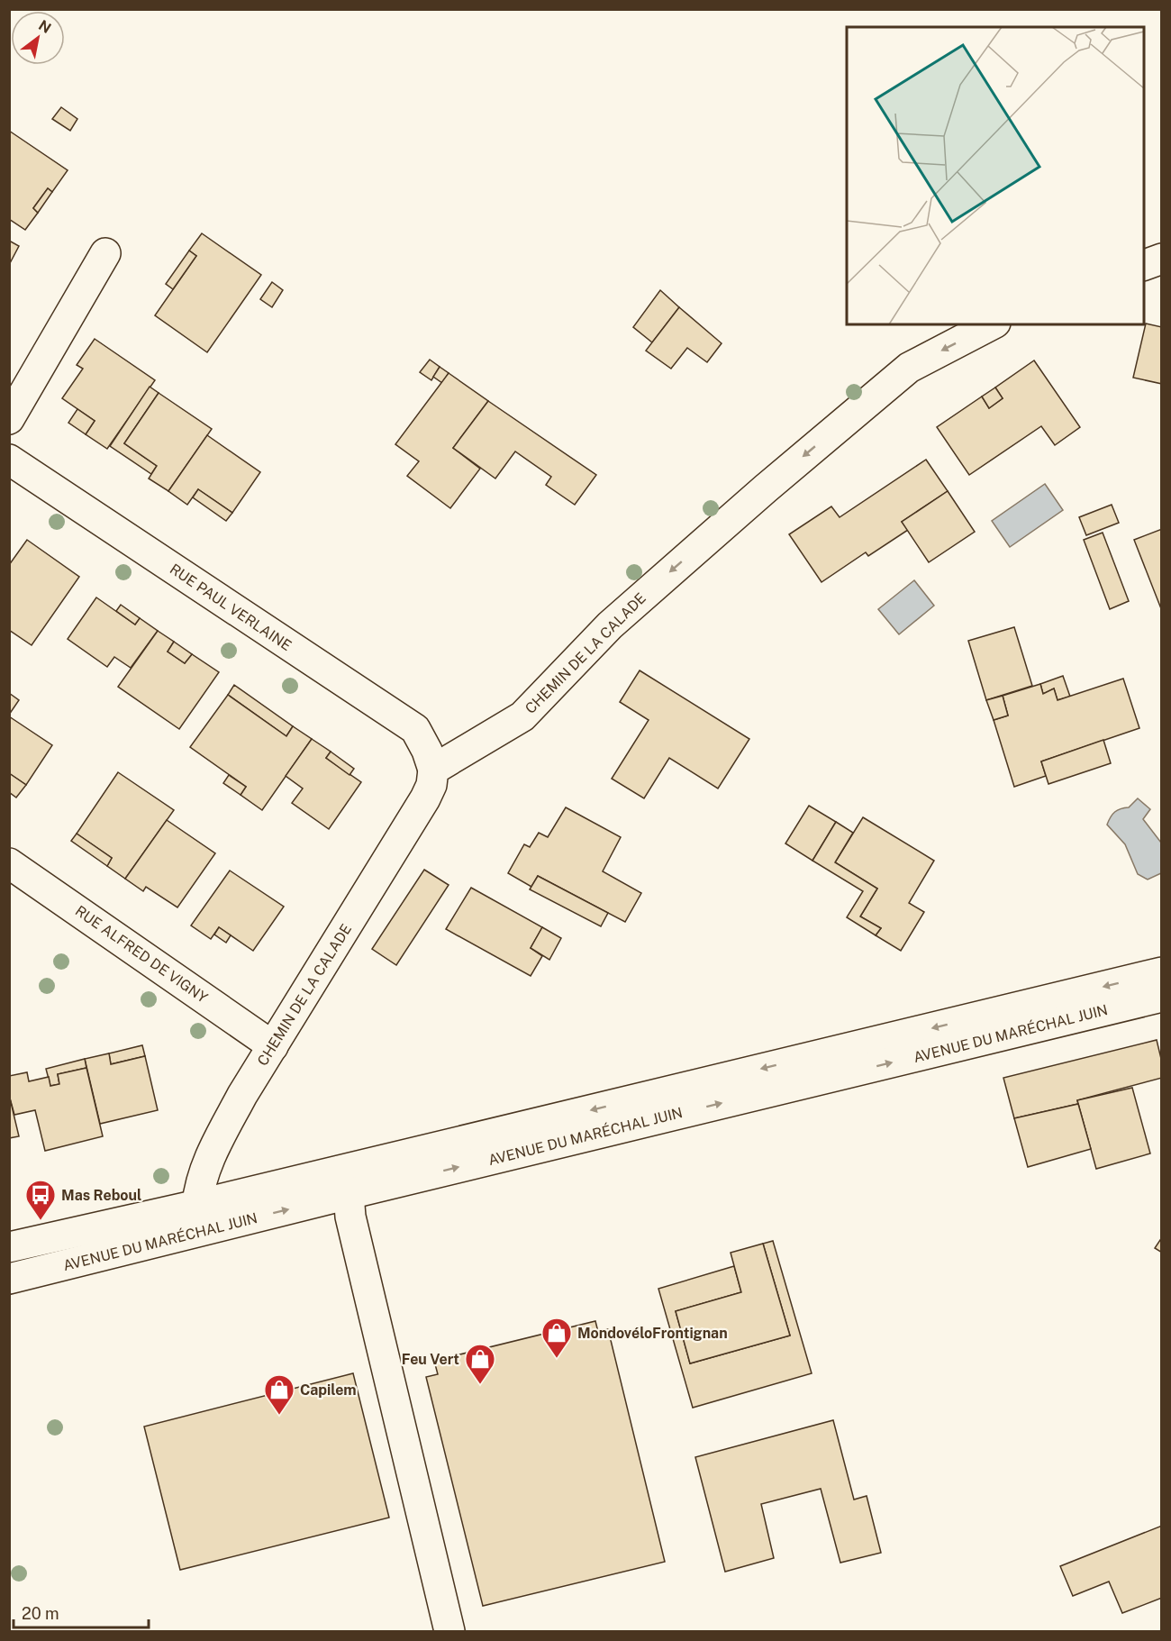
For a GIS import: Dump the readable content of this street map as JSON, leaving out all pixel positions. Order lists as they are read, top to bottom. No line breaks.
{"streets":{"street":["RUE PAUL VERLAINE","CHEMIN DE LA CALADE","RUE ALFRED DE VIGNY","AVENUE DU MARÉCHAL JUIN"]},"crossings":[["RUE PAUL VERLAINE","CHEMIN DE LA CALADE"],["CHEMIN DE LA CALADE","RUE ALFRED DE VIGNY"],["CHEMIN DE LA CALADE","AVENUE DU MARÉCHAL JUIN"]],"one_way":["CHEMIN DE LA CALADE"],"places":{"bus stop":["Mas Reboul"],"shop":["MondovéloFrontignan","Feu Vert","Capilem"]},"scale_bar":"20 m","north":"top right"}
